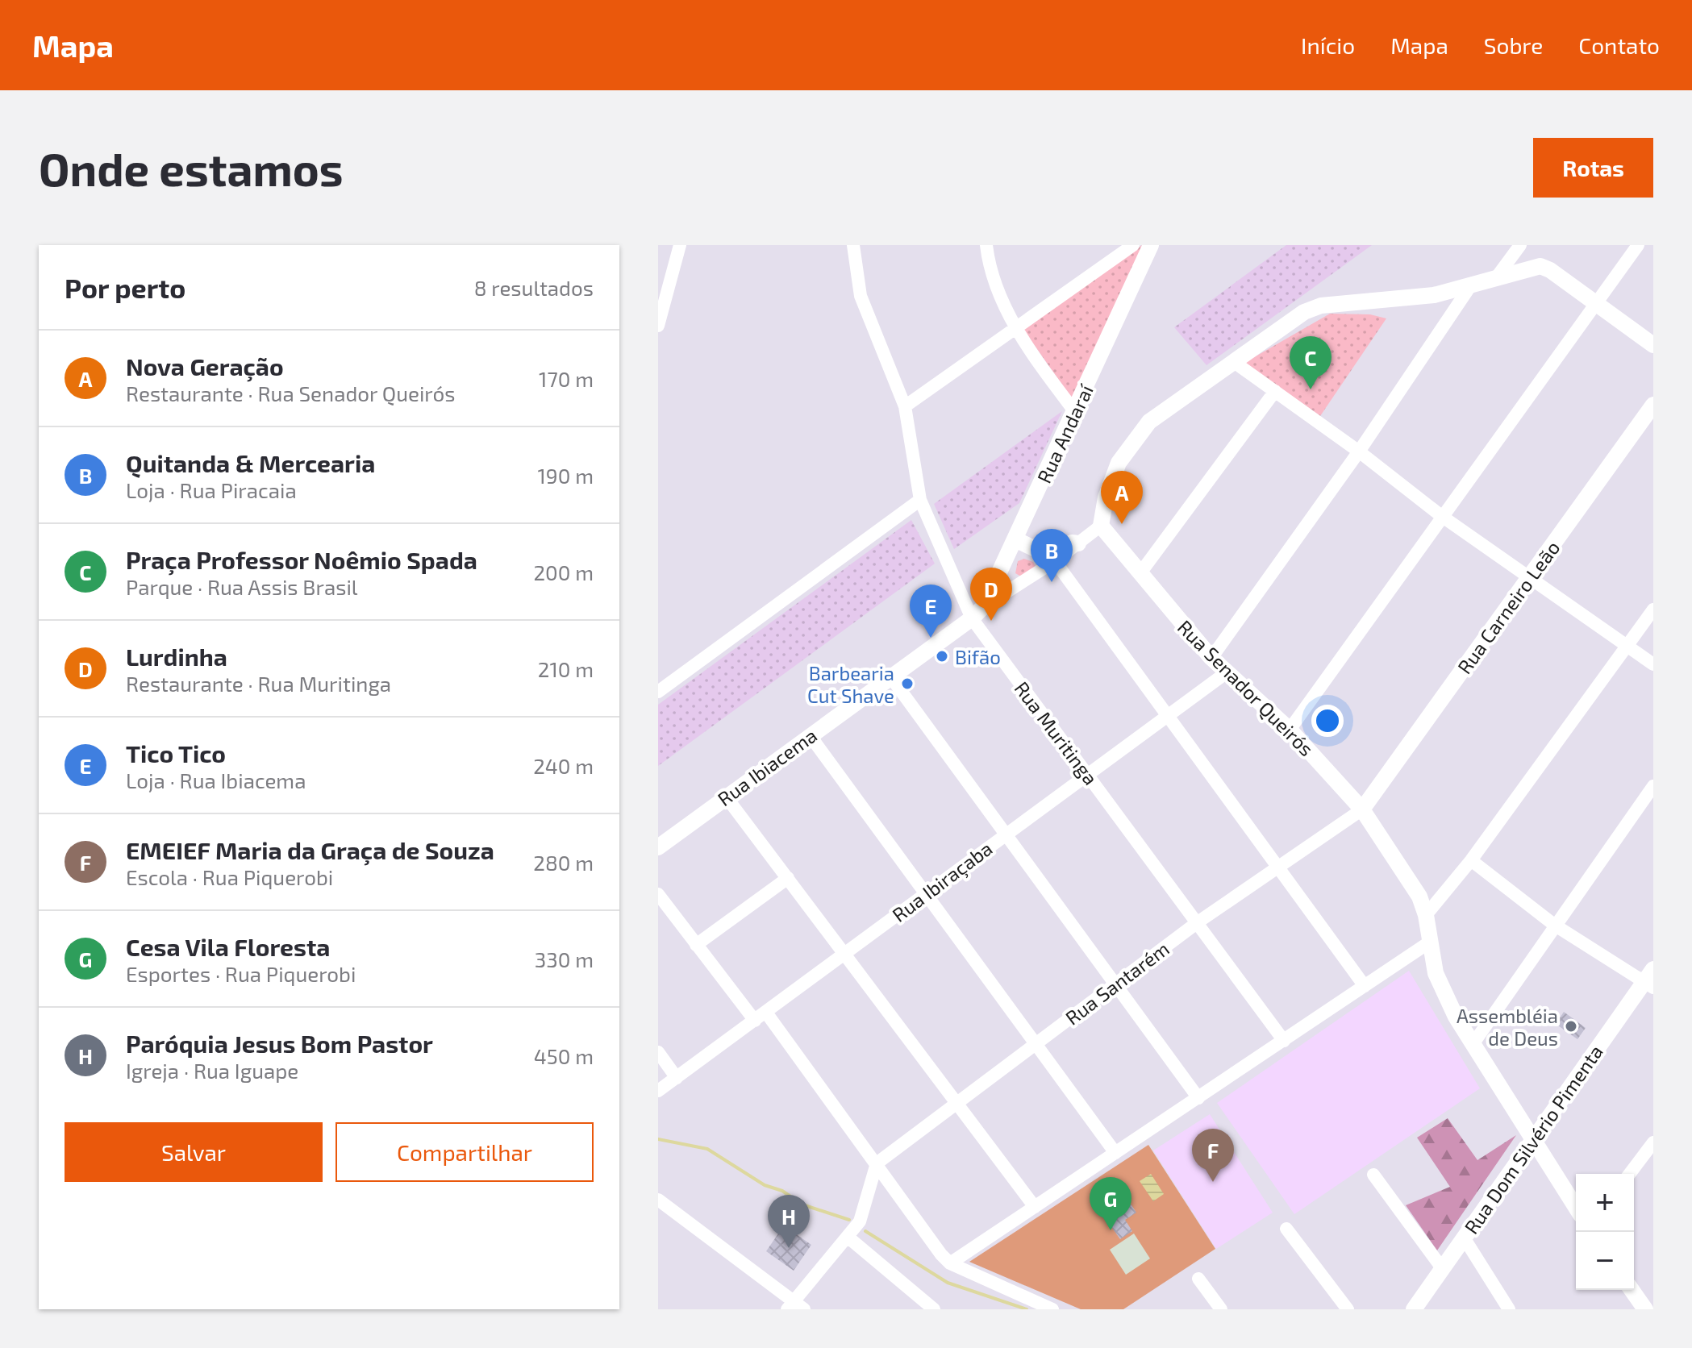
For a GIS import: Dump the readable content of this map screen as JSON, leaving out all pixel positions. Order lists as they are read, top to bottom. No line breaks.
{"streets":{"street":["Rua Andaraí","Rua Carneiro Leão","Rua Senador Queirós","Rua Muritinga","Rua Ibiacema","Rua Ibiraçaba","Rua Santarém","Rua Dom Silvério Pimenta"]},"crossings":[["Rua Andaraí","Rua Muritinga"],["Rua Andaraí","Rua Ibiacema"],["Rua Carneiro Leão","Rua Senador Queirós"],["Rua Carneiro Leão","Rua Santarém"],["Rua Senador Queirós","Rua Ibiacema"],["Rua Senador Queirós","Rua Ibiraçaba"],["Rua Senador Queirós","Rua Santarém"],["Rua Senador Queirós","Rua Dom Silvério Pimenta"],["Rua Muritinga","Rua Ibiacema"],["Rua Muritinga","Rua Ibiraçaba"],["Rua Muritinga","Rua Santarém"]],"places":["Bifão","Barbearia Cut Shave","Assembléia de Deus"],"page":{"header":"Mapa","nav":["Início","Mapa","Sobre","Contato"],"buttons":["Rotas",["Salvar","Compartilhar"]],"title":"Onde estamos","heading":["Por perto","8 resultados"],"list":[{"mark":"A","name":"Nova Geração","note":"Restaurante · Rua Senador Queirós","value":"170 m"},{"mark":"B","name":"Quitanda & Mercearia","note":"Loja · Rua Piracaia","value":"190 m"},{"mark":"C","name":"Praça Professor Noêmio Spada","note":"Parque · Rua Assis Brasil","value":"200 m"},{"mark":"D","name":"Lurdinha","note":"Restaurante · Rua Muritinga","value":"210 m"},{"mark":"E","name":"Tico Tico","note":"Loja · Rua Ibiacema","value":"240 m"},{"mark":"F","name":"EMEIEF Maria da Graça de Souza","note":"Escola · Rua Piquerobi","value":"280 m"},{"mark":"G","name":"Cesa Vila Floresta","note":"Esportes · Rua Piquerobi","value":"330 m"},{"mark":"H","name":"Paróquia Jesus Bom Pastor","note":"Igreja · Rua Iguape","value":"450 m"}],"pins":["C","A","B","D","E","F","G","H"],"map_buttons":["+","−"]}}
